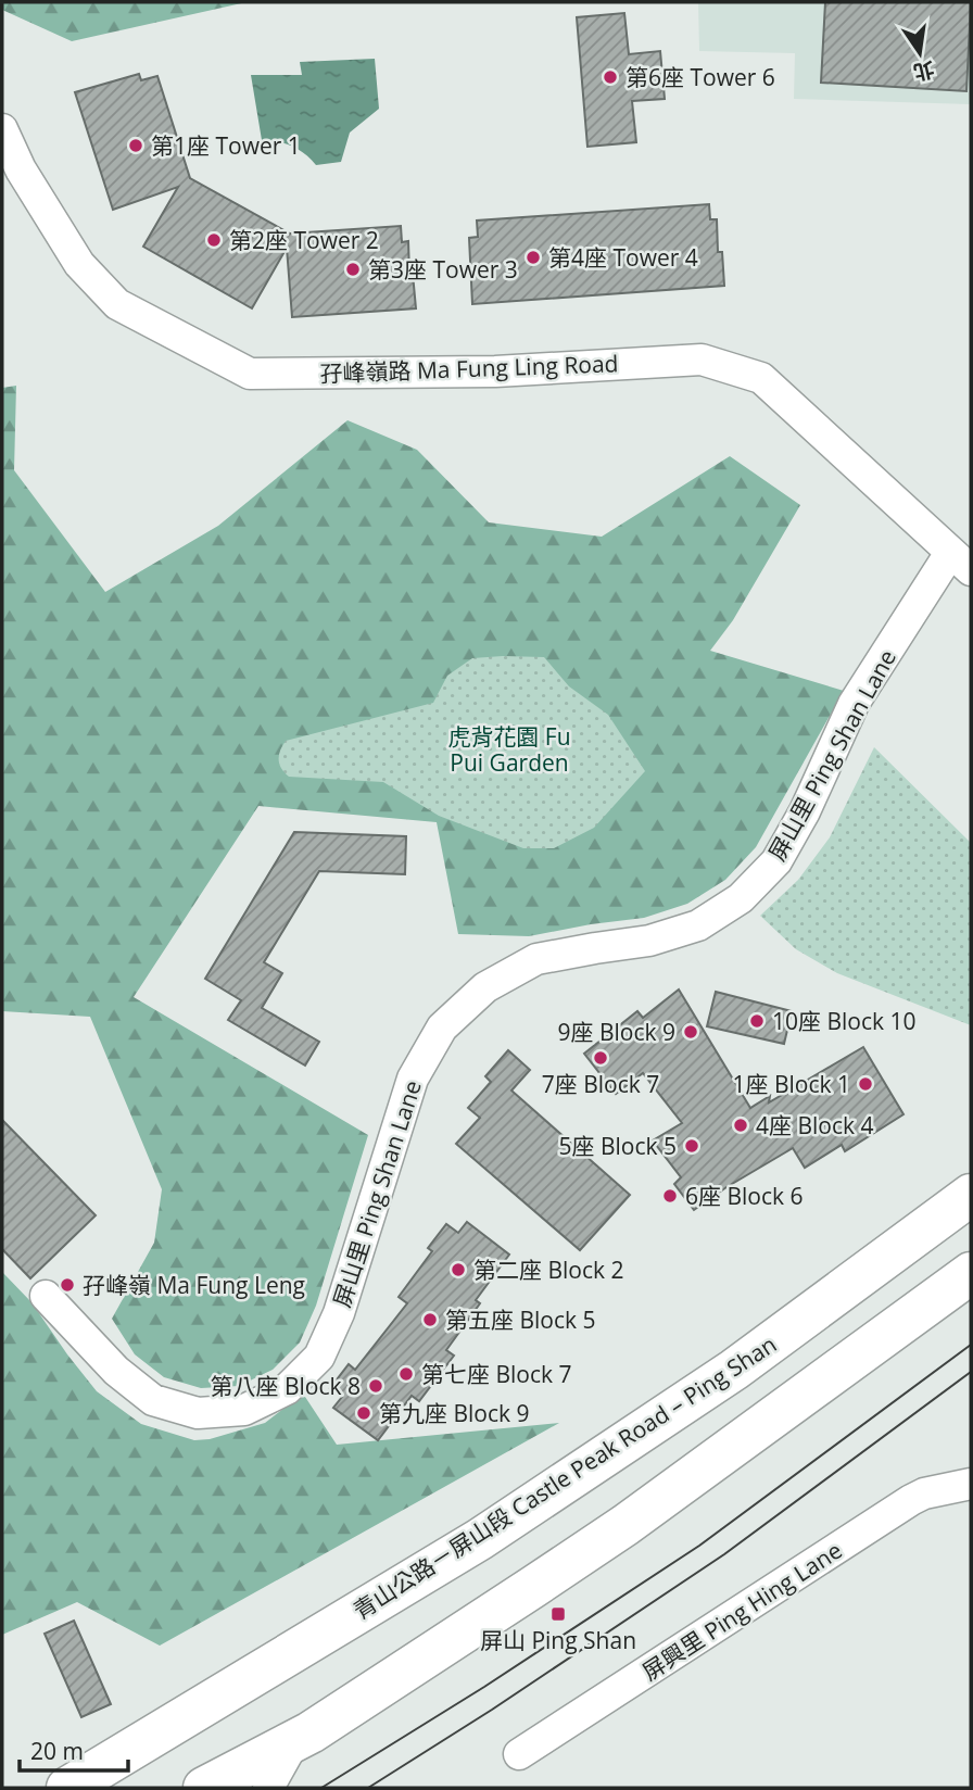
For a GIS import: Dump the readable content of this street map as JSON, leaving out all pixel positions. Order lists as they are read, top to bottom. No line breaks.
{"streets":{"main road":["青山公路－屏山段 Castle Peak Road – Ping Shan"],"street":["孖峰嶺路 Ma Fung Ling Road","屏山里 Ping Shan Lane","屏興里 Ping Hing Lane"]},"crossings":[["孖峰嶺路 Ma Fung Ling Road","屏山里 Ping Shan Lane"]],"parks":["虎背花園 Fu Pui Garden"],"places":{"other":["第6座 Tower 6","第1座 Tower 1","第2座 Tower 2","第4座 Tower 4","第3座 Tower 3","10座 Block 10","9座 Block 9","7座 Block 7","1座 Block 1","4座 Block 4","5座 Block 5","6座 Block 6","第二座 Block 2","孖峰嶺 Ma Fung Leng","第五座 Block 5","第七座 Block 7","第八座 Block 8","第九座 Block 9"],"transit":["屏山 Ping Shan"]},"scale_bar":"20 m","north":"bottom"}
